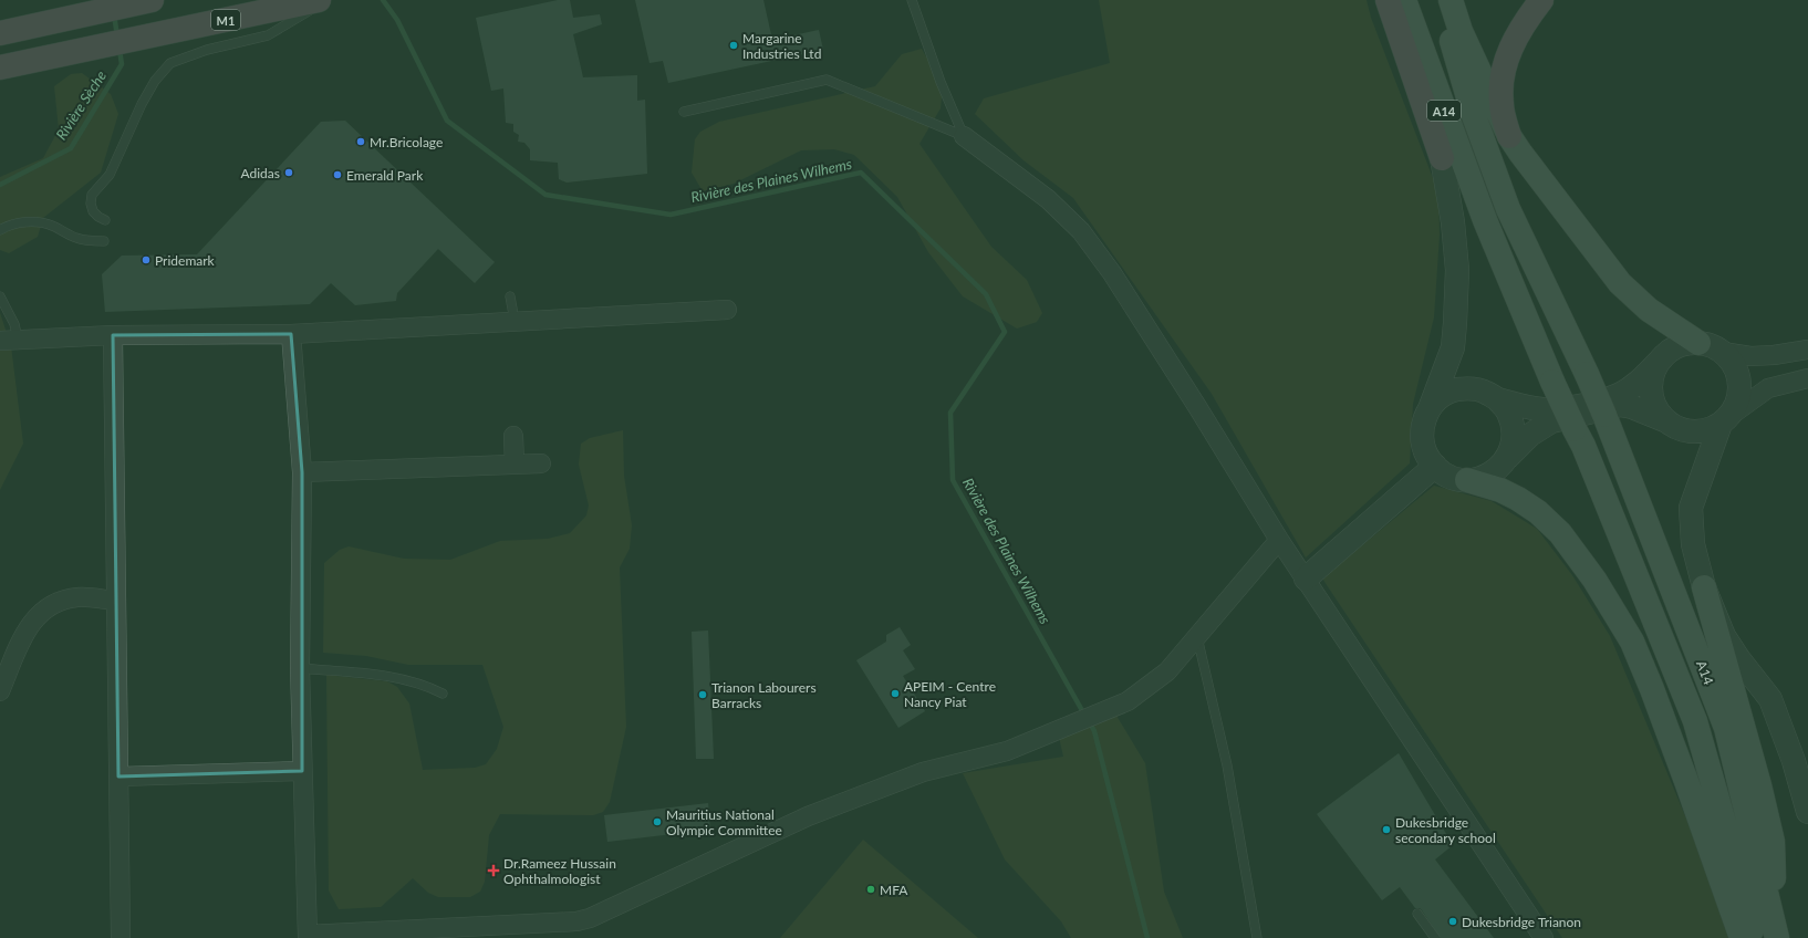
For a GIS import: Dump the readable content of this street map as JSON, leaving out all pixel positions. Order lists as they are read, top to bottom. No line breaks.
{"streets":{"highway":["M1"],"main road":["A14"]},"water":["Rivière Sèche","Rivière des Plaines Wilhems"],"places":{"other":["Margarine Industries Ltd","Mr.Bricolage","Adidas","Emerald Park","Pridemark","APEIM - Centre Nancy Piat","Trianon Labourers Barracks","Mauritius National Olympic Committee","Dukesbridge secondary school","MFA","Dukesbridge Trianon"],"health":["Dr.Rameez Hussain Ophthalmologist"]}}
